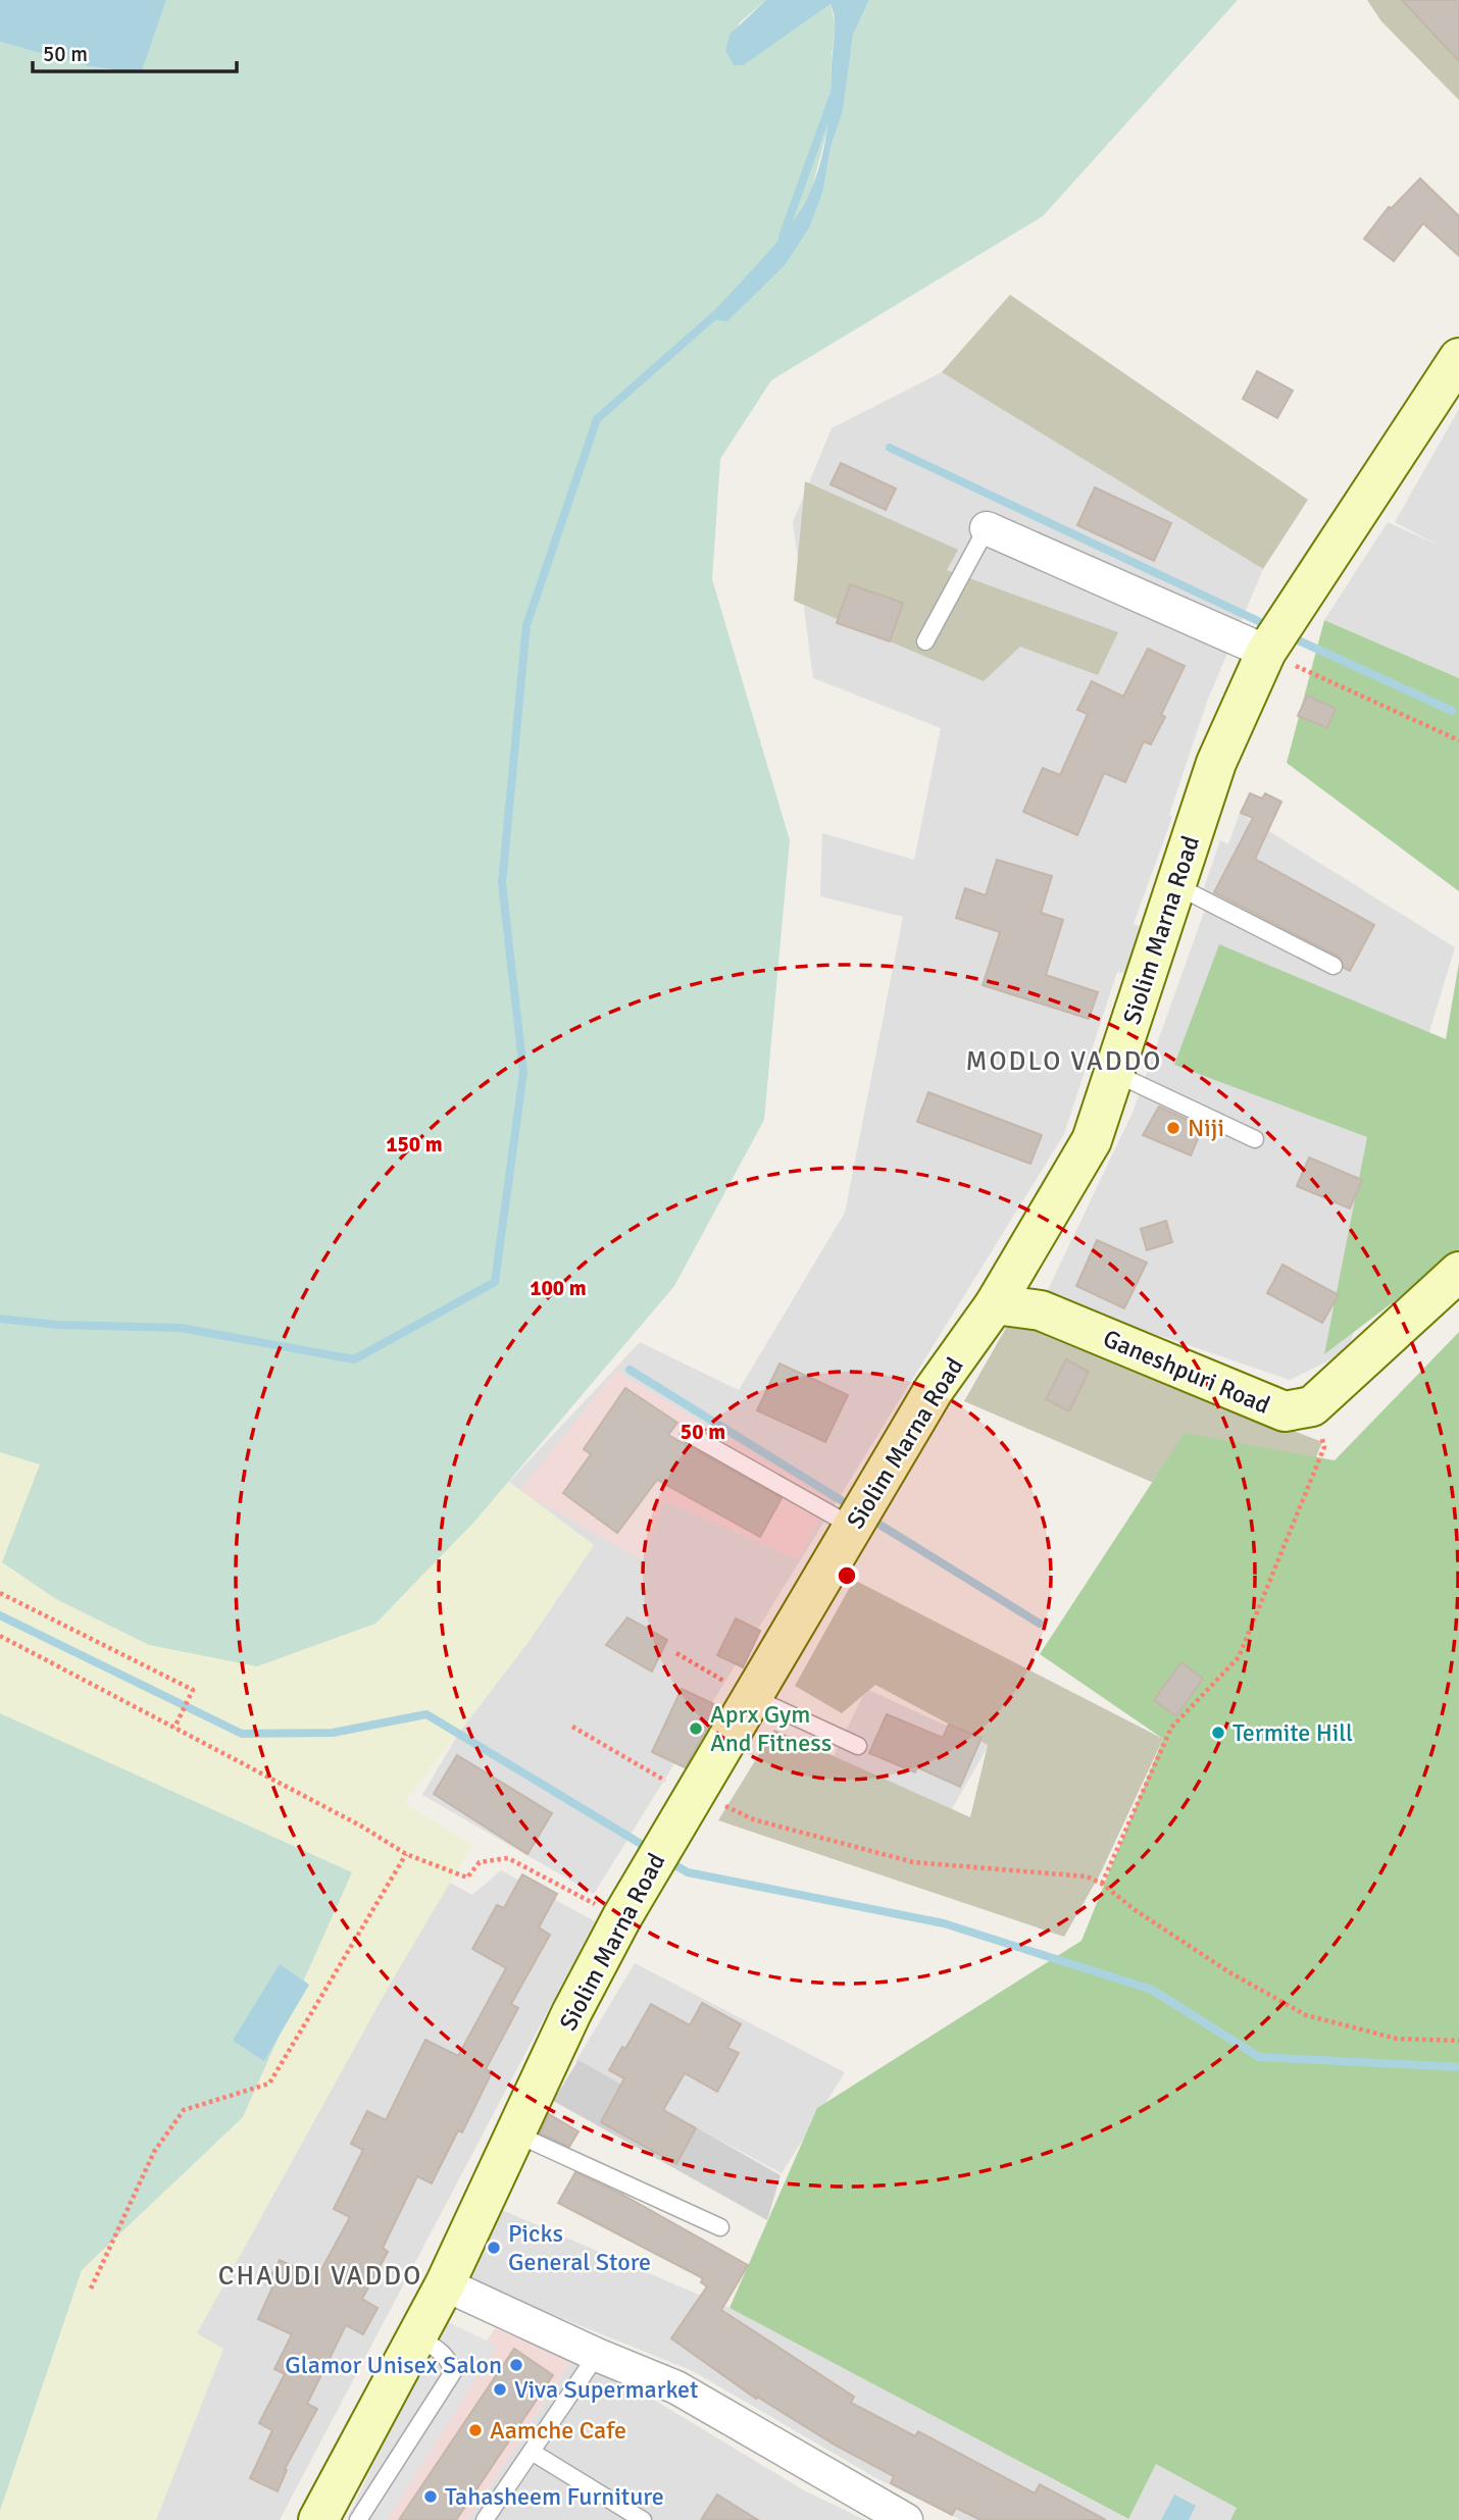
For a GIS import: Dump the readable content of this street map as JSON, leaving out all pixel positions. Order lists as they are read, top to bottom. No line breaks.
{"streets":{"main road":["Siolim Marna Road","Ganeshpuri Road"]},"crossings":[["Siolim Marna Road","Ganeshpuri Road"]],"districts":["MODLO VADDO","CHAUDI VADDO"],"places":["Niji","Aprx Gym And Fitness","Termite Hill","Picks General Store","Glamor Unisex Salon","Viva Supermarket","Aamche Cafe","Tahasheem Furniture"],"scale_bar":"50 m","rings":["150 m","100 m","50 m"]}
